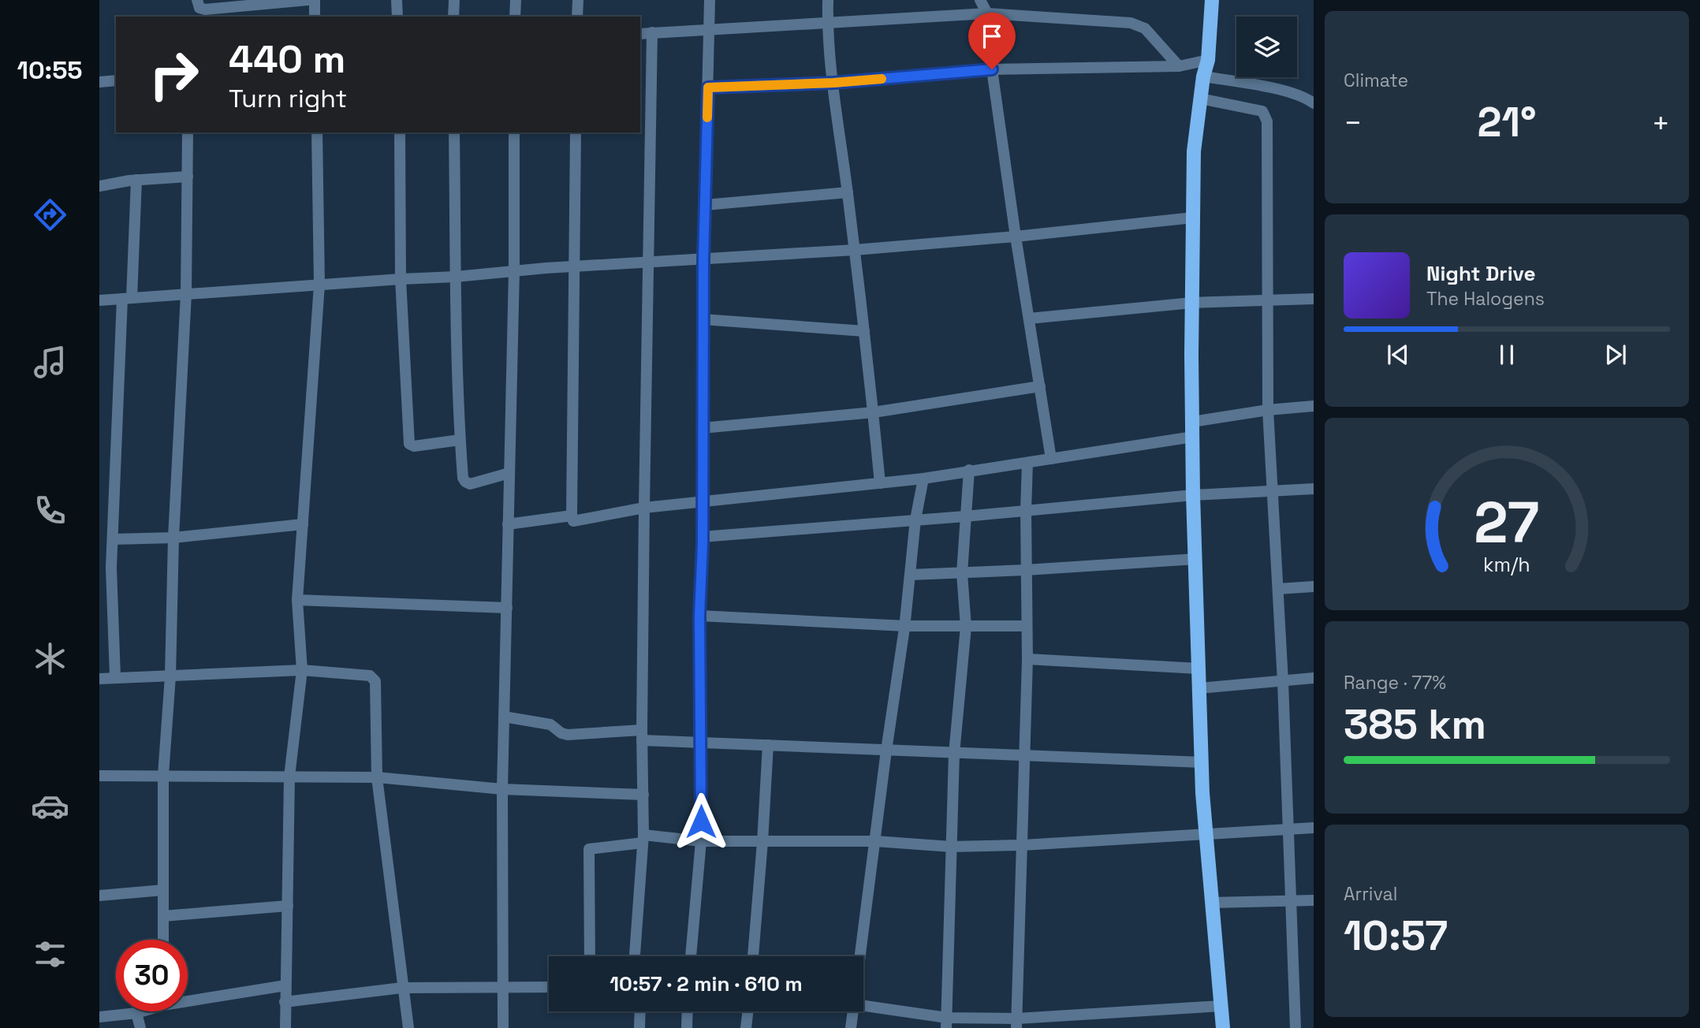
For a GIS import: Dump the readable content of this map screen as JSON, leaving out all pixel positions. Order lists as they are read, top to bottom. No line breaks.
{"page":{"tabs":"10:55","tile":["Climate",["Range · 77%","385 km"],["Arrival","10:57"]],"turn":["440 m","Turn right"],"heat":["−","21°","+"],"song":["Night Drive","The Halogens"],"limit":"30","trip":"10:57 · 2 min · 610 m","gauge":["27","km/h"]}}
